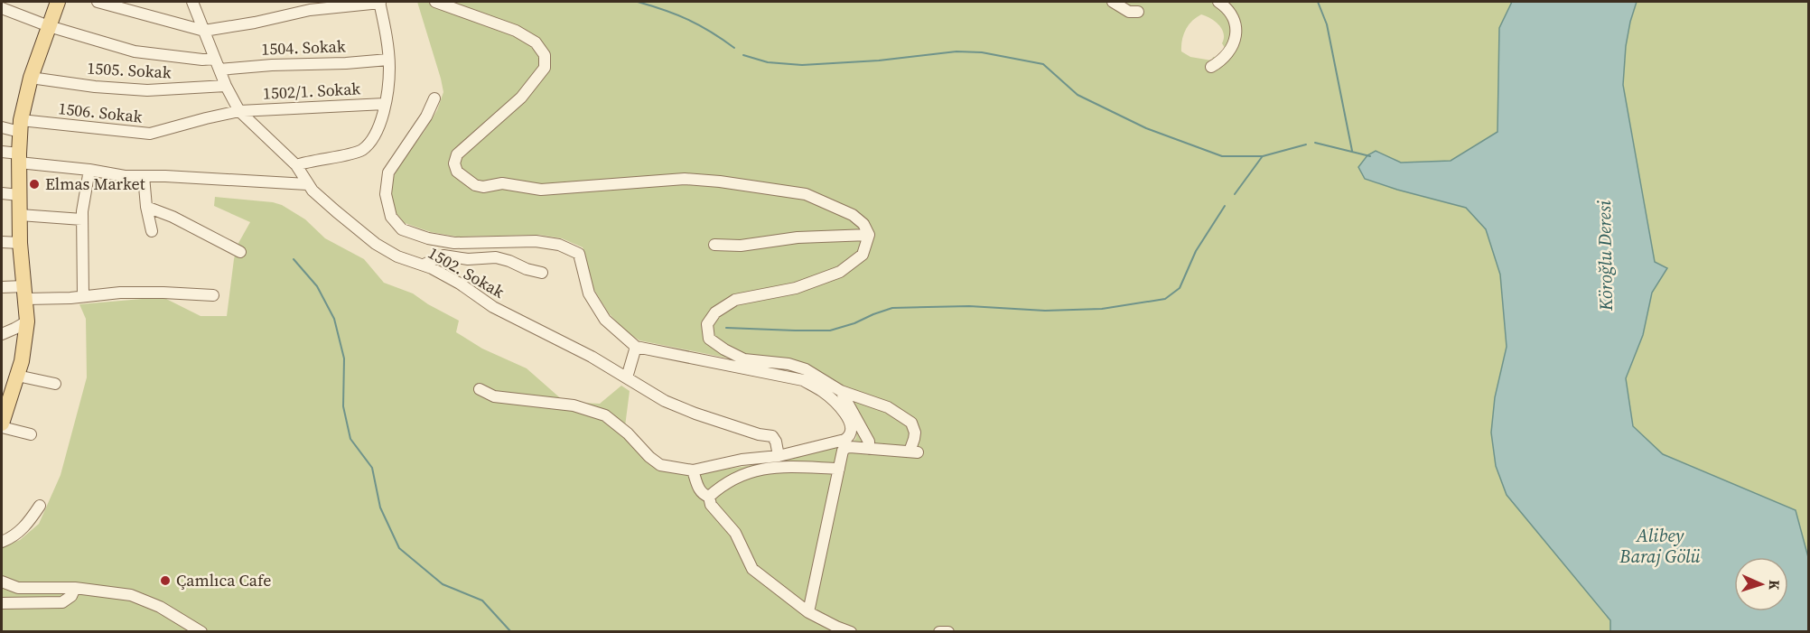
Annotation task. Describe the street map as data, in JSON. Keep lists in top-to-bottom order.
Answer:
{
  "streets": {
    "street": [
      "1504. Sokak",
      "1505. Sokak",
      "1502/1. Sokak",
      "1506. Sokak",
      "1502. Sokak"
    ]
  },
  "crossings": [
    ["1504. Sokak", "1502. Sokak"],
    ["1505. Sokak", "1502. Sokak"],
    ["1502/1. Sokak", "1506. Sokak"],
    ["1502/1. Sokak", "1502. Sokak"],
    ["1506. Sokak", "1502. Sokak"]
  ],
  "water": ["Köroğlu Deresi", "Alibey Baraj Gölü"],
  "places": ["Elmas Market", "Çamlıca Cafe"],
  "north": "right"
}
